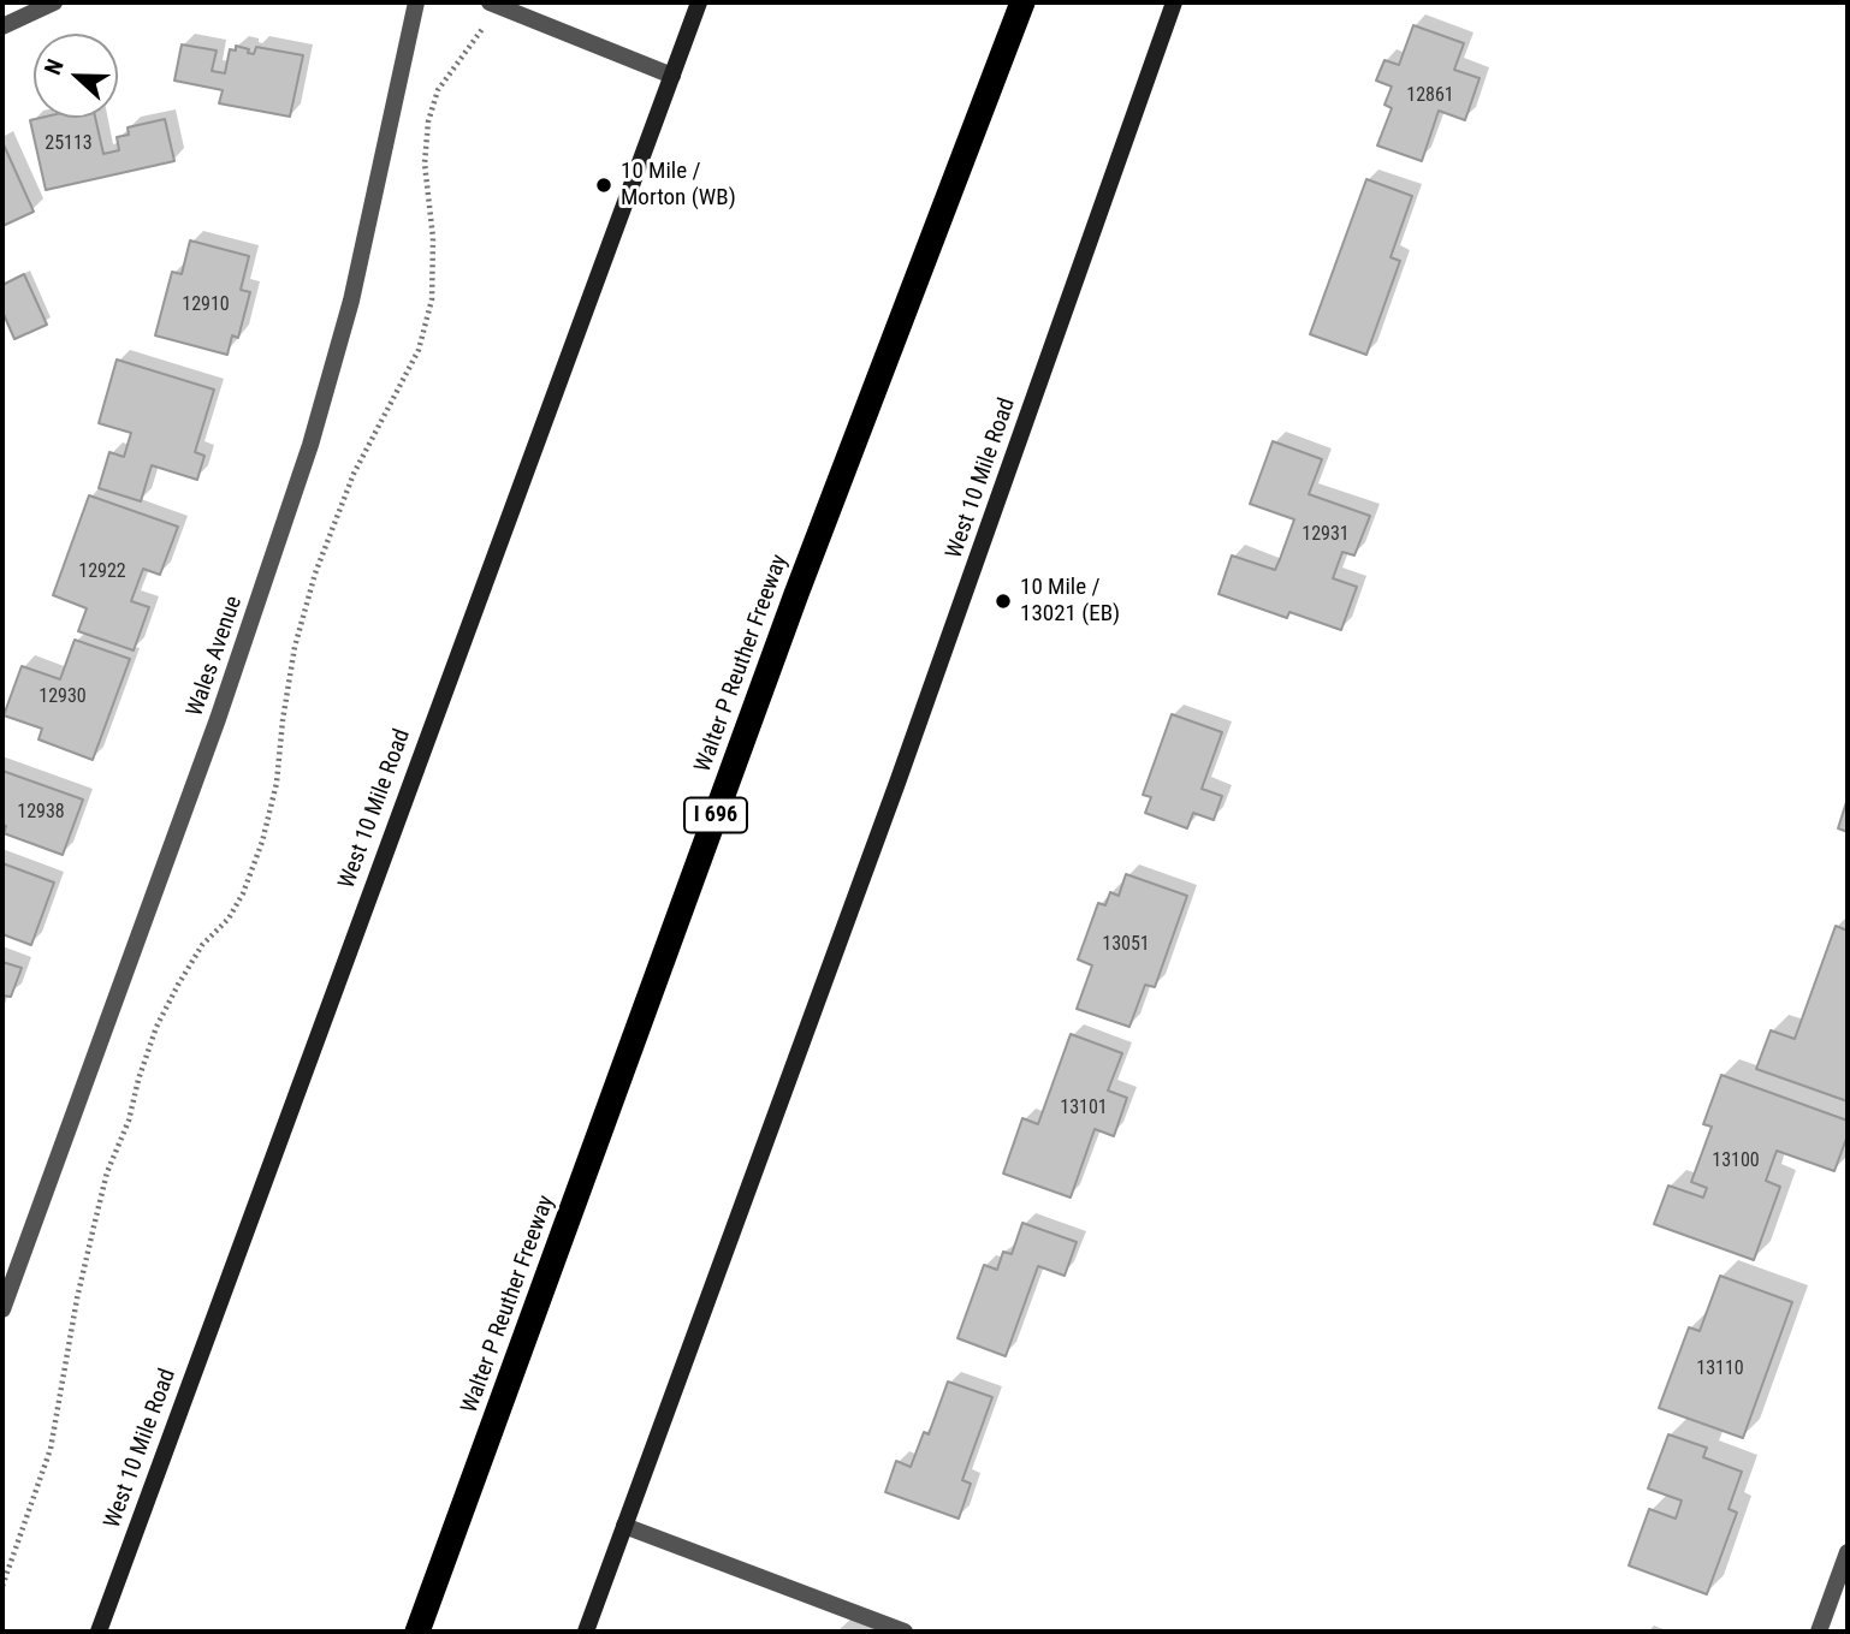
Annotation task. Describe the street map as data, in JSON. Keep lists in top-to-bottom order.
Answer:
{
  "streets": {
    "highway": ["Walter P Reuther Freeway", "I 696"],
    "main road": ["West 10 Mile Road"],
    "street": ["Wales Avenue"]
  },
  "places": ["10 Mile / Morton (WB)", "10 Mile / 13021 (EB)"],
  "house_numbers": [
    "12861",
    "25113",
    "12910",
    "12931",
    "12922",
    "12930",
    "12938",
    "13051",
    "13101",
    "13100",
    "13110"
  ],
  "north": "left"
}
